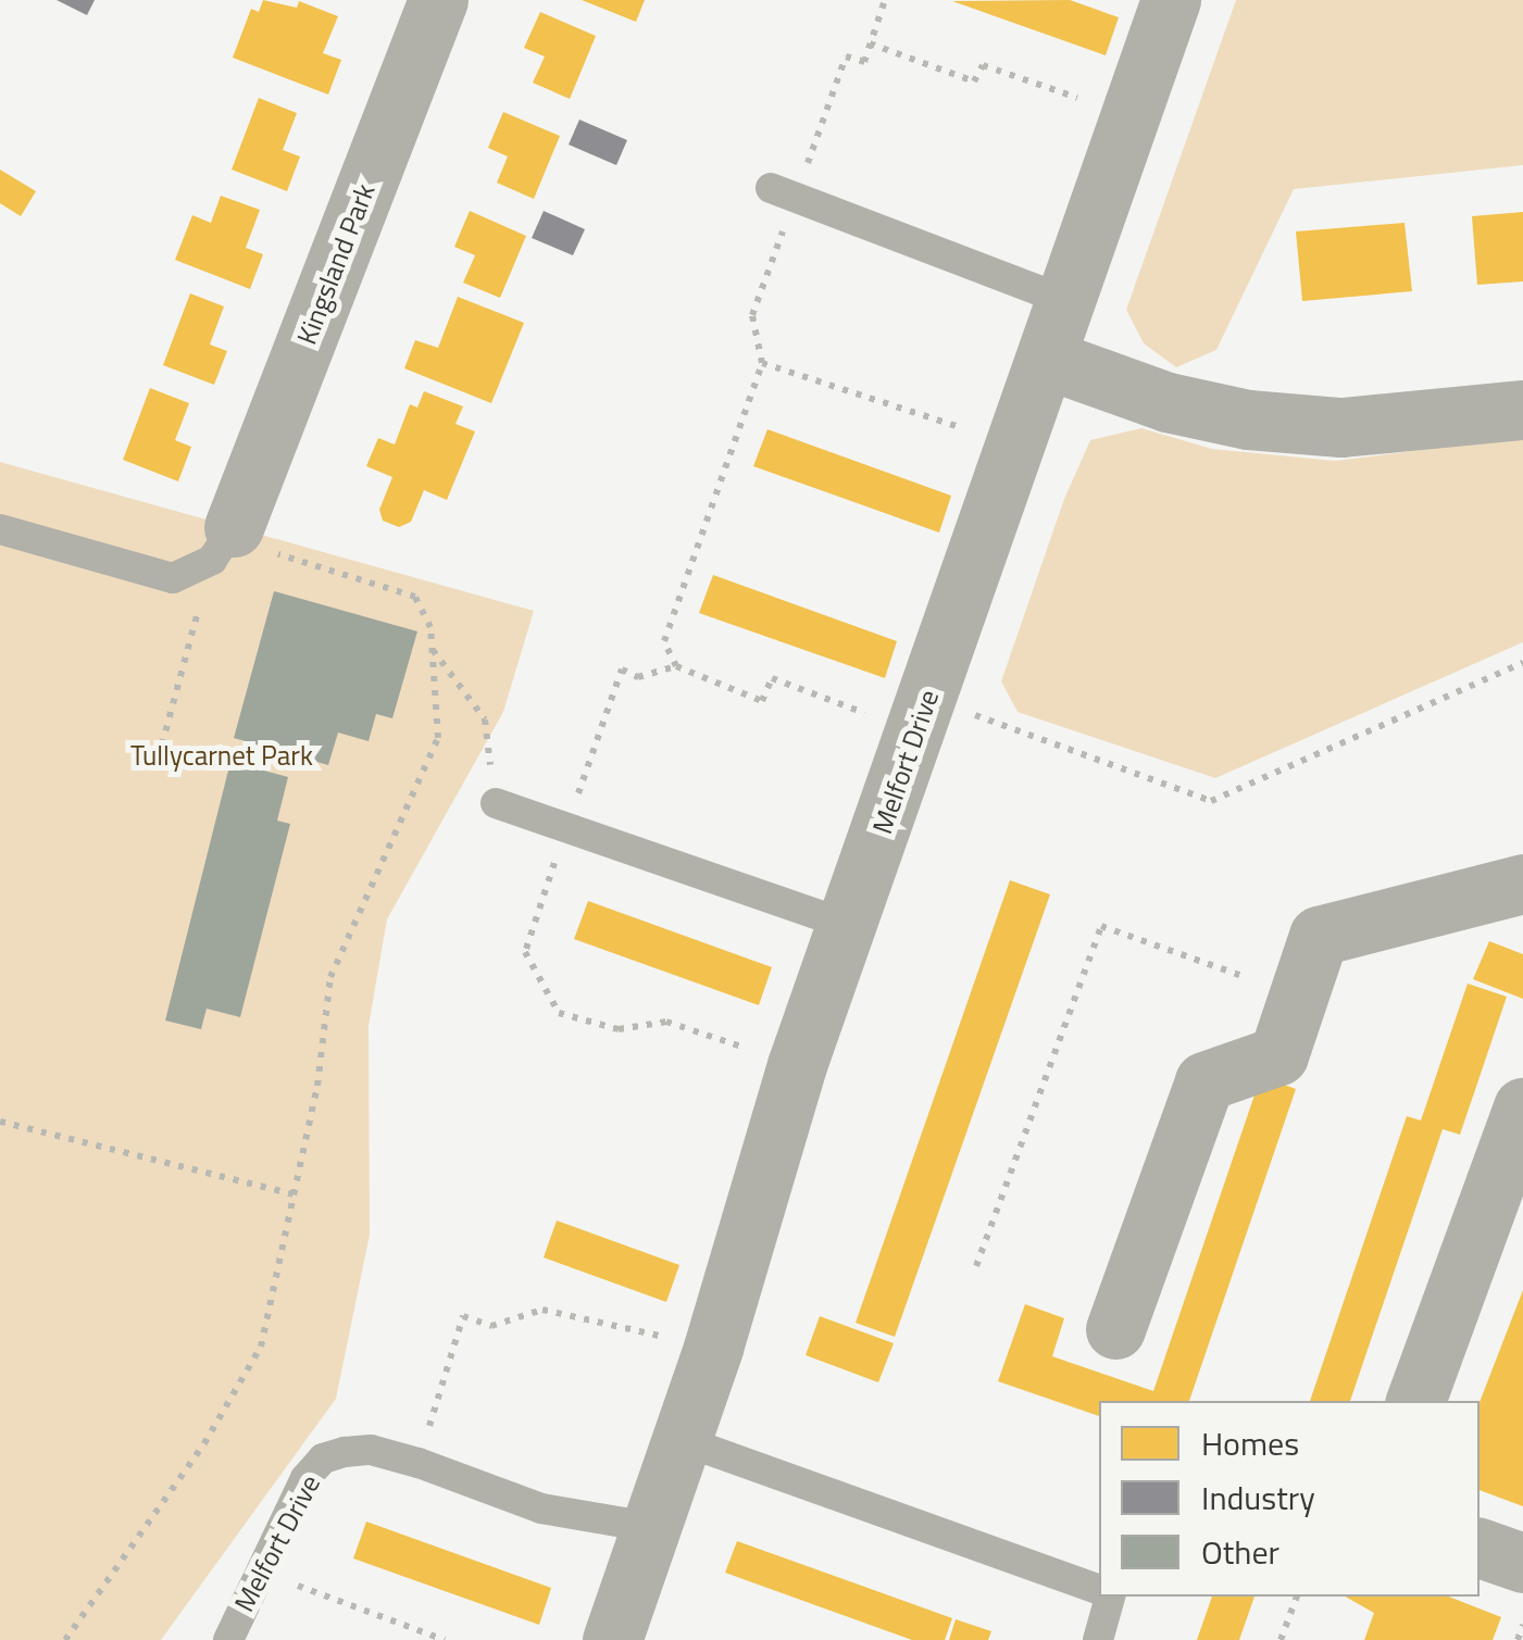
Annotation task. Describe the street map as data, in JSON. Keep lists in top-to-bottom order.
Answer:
{
  "streets": {
    "street": ["Kingsland Park", "Melfort Drive"]
  },
  "parks": ["Tullycarnet Park"],
  "legend": ["Homes", "Industry", "Other"]
}
